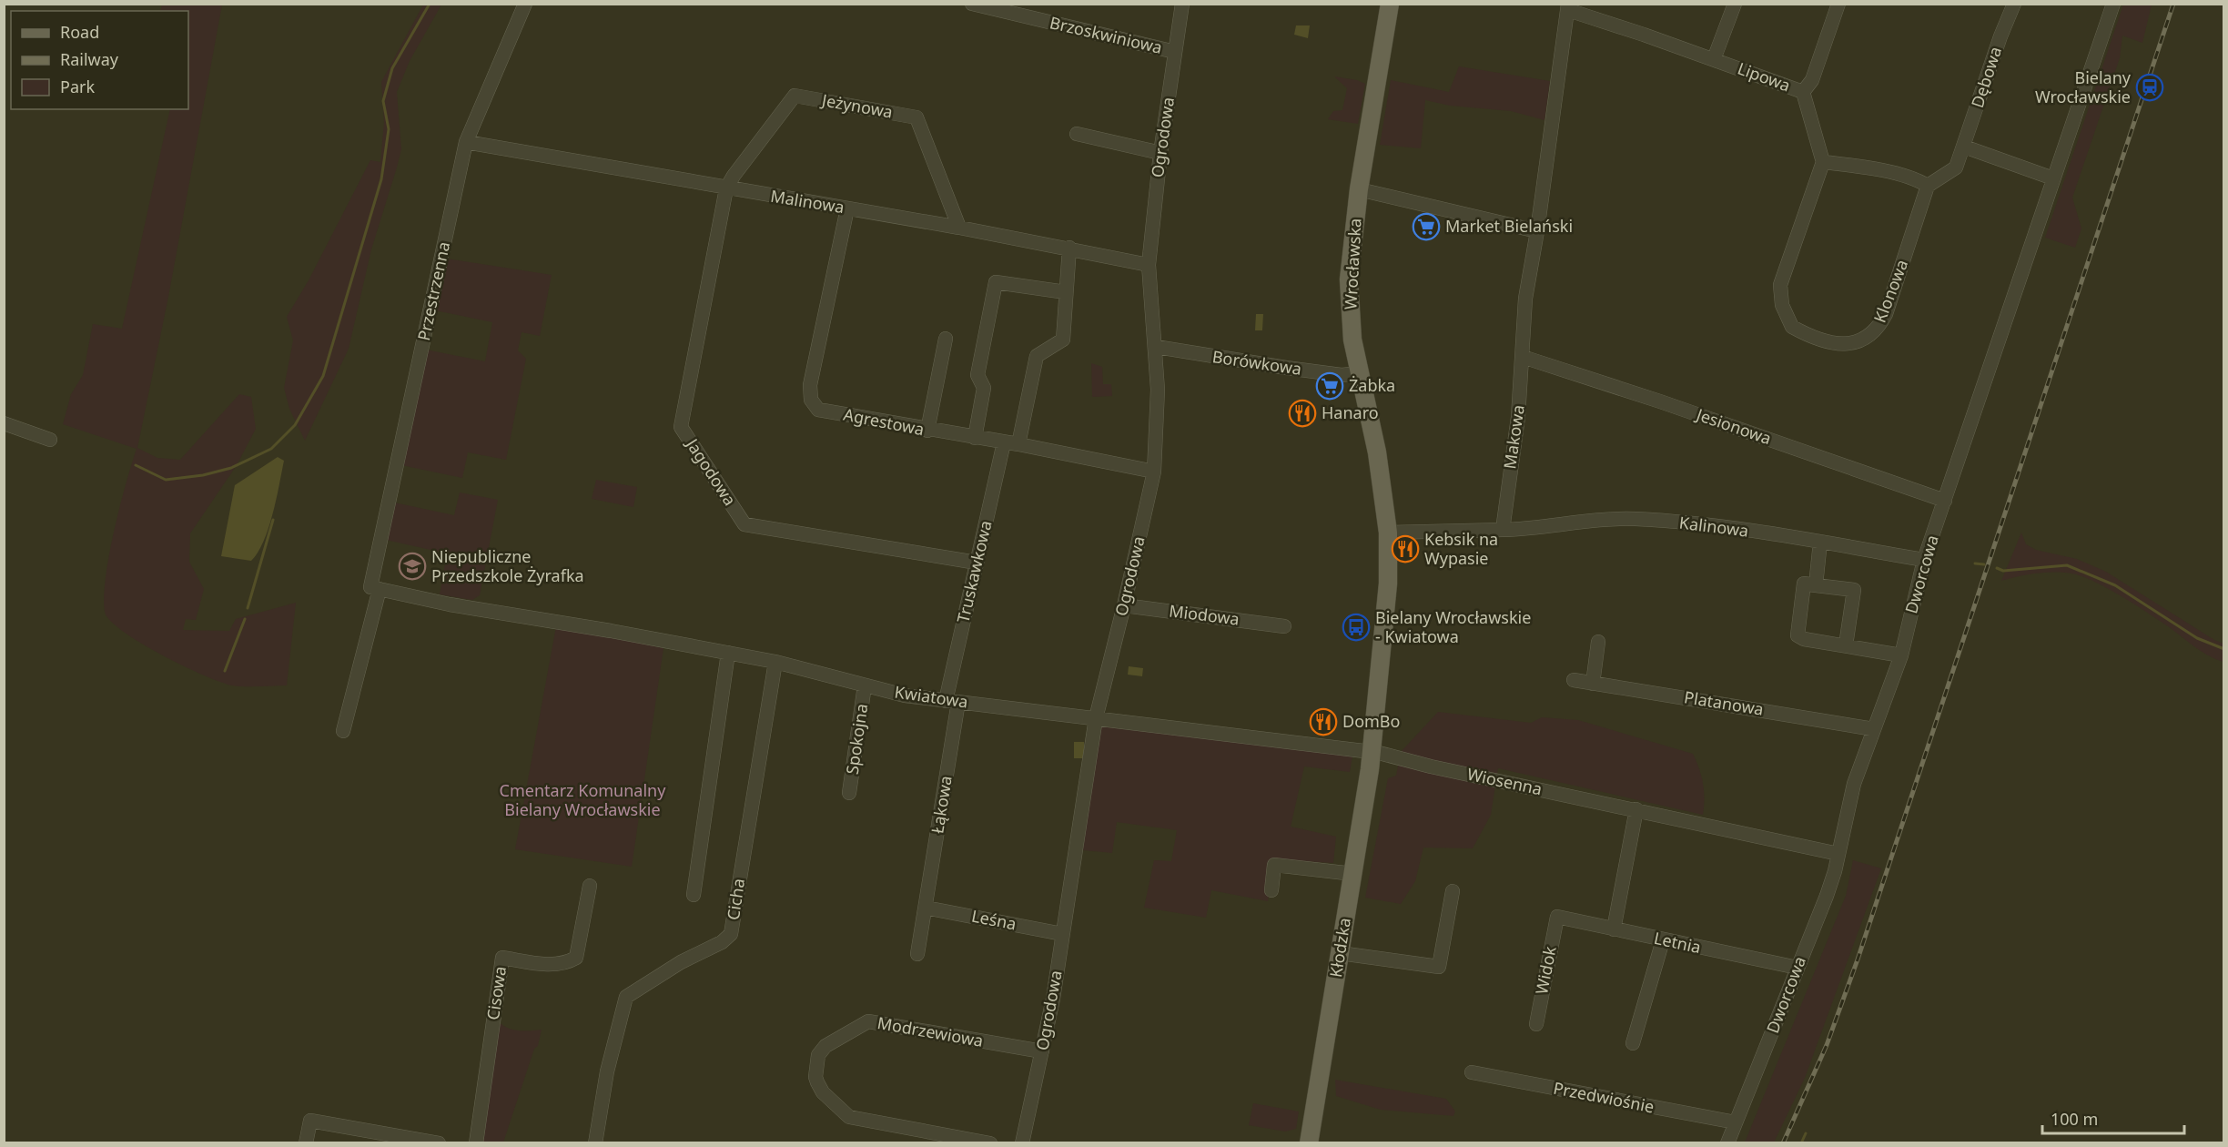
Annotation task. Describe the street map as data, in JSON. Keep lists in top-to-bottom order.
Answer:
{
  "streets": {
    "main road": ["Wrocławska", "Kłodzka"],
    "street": [
      "Brzoskwiniowa",
      "Lipowa",
      "Dębowa",
      "Jeżynowa",
      "Ogrodowa",
      "Malinowa",
      "Przestrzenna",
      "Klonowa",
      "Borówkowa",
      "Agrestowa",
      "Jesionowa",
      "Makowa",
      "Jagodowa",
      "Kalinowa",
      "Truskawkowa",
      "Dworcowa",
      "Miodowa",
      "Kwiatowa",
      "Platanowa",
      "Spokojna",
      "Wiosenna",
      "Łąkowa",
      "Cicha",
      "Leśna",
      "Letnia",
      "Widok",
      "Cisowa",
      "Modrzewiowa",
      "Przedwiośnie"
    ]
  },
  "crossings": [
    ["Brzoskwiniowa", "Ogrodowa"],
    ["Lipowa", "Klonowa"],
    ["Lipowa", "Makowa"],
    ["Jeżynowa", "Malinowa"],
    ["Jeżynowa", "Jagodowa"],
    ["Ogrodowa", "Malinowa"],
    ["Ogrodowa", "Borówkowa"],
    ["Ogrodowa", "Agrestowa"],
    ["Ogrodowa", "Miodowa"],
    ["Ogrodowa", "Kwiatowa"],
    ["Ogrodowa", "Leśna"],
    ["Ogrodowa", "Modrzewiowa"],
    ["Malinowa", "Przestrzenna"],
    ["Malinowa", "Agrestowa"],
    ["Malinowa", "Jagodowa"],
    ["Wrocławska", "Borówkowa"],
    ["Wrocławska", "Kwiatowa"],
    ["Wrocławska", "Wiosenna"],
    ["Wrocławska", "Kłodzka"],
    ["Przestrzenna", "Kwiatowa"],
    ["Agrestowa", "Truskawkowa"],
    ["Jesionowa", "Makowa"],
    ["Jesionowa", "Dworcowa"],
    ["Makowa", "Kalinowa"],
    ["Jagodowa", "Truskawkowa"],
    ["Kalinowa", "Dworcowa"],
    ["Truskawkowa", "Kwiatowa"],
    ["Truskawkowa", "Łąkowa"],
    ["Dworcowa", "Platanowa"],
    ["Dworcowa", "Wiosenna"],
    ["Dworcowa", "Letnia"],
    ["Dworcowa", "Przedwiośnie"],
    ["Kwiatowa", "Spokojna"],
    ["Kwiatowa", "Wiosenna"],
    ["Kwiatowa", "Łąkowa"],
    ["Kwiatowa", "Cicha"],
    ["Kwiatowa", "Kłodzka"],
    ["Wiosenna", "Kłodzka"],
    ["Łąkowa", "Leśna"],
    ["Letnia", "Widok"]
  ],
  "parks": ["Cmentarz Komunalny Bielany Wrocławskie"],
  "places": {
    "station": ["Bielany Wrocławskie"],
    "supermarket": ["Market Bielański", "Żabka"],
    "restaurant": ["Hanaro", "Kebsik na Wypasie", "DomBo"],
    "school or university": ["Niepubliczne Przedszkole Żyrafka"],
    "bus stop": ["Bielany Wrocławskie - Kwiatowa"]
  },
  "legend": ["Road", "Railway", "Park"],
  "scale_bar": "100 m"
}
